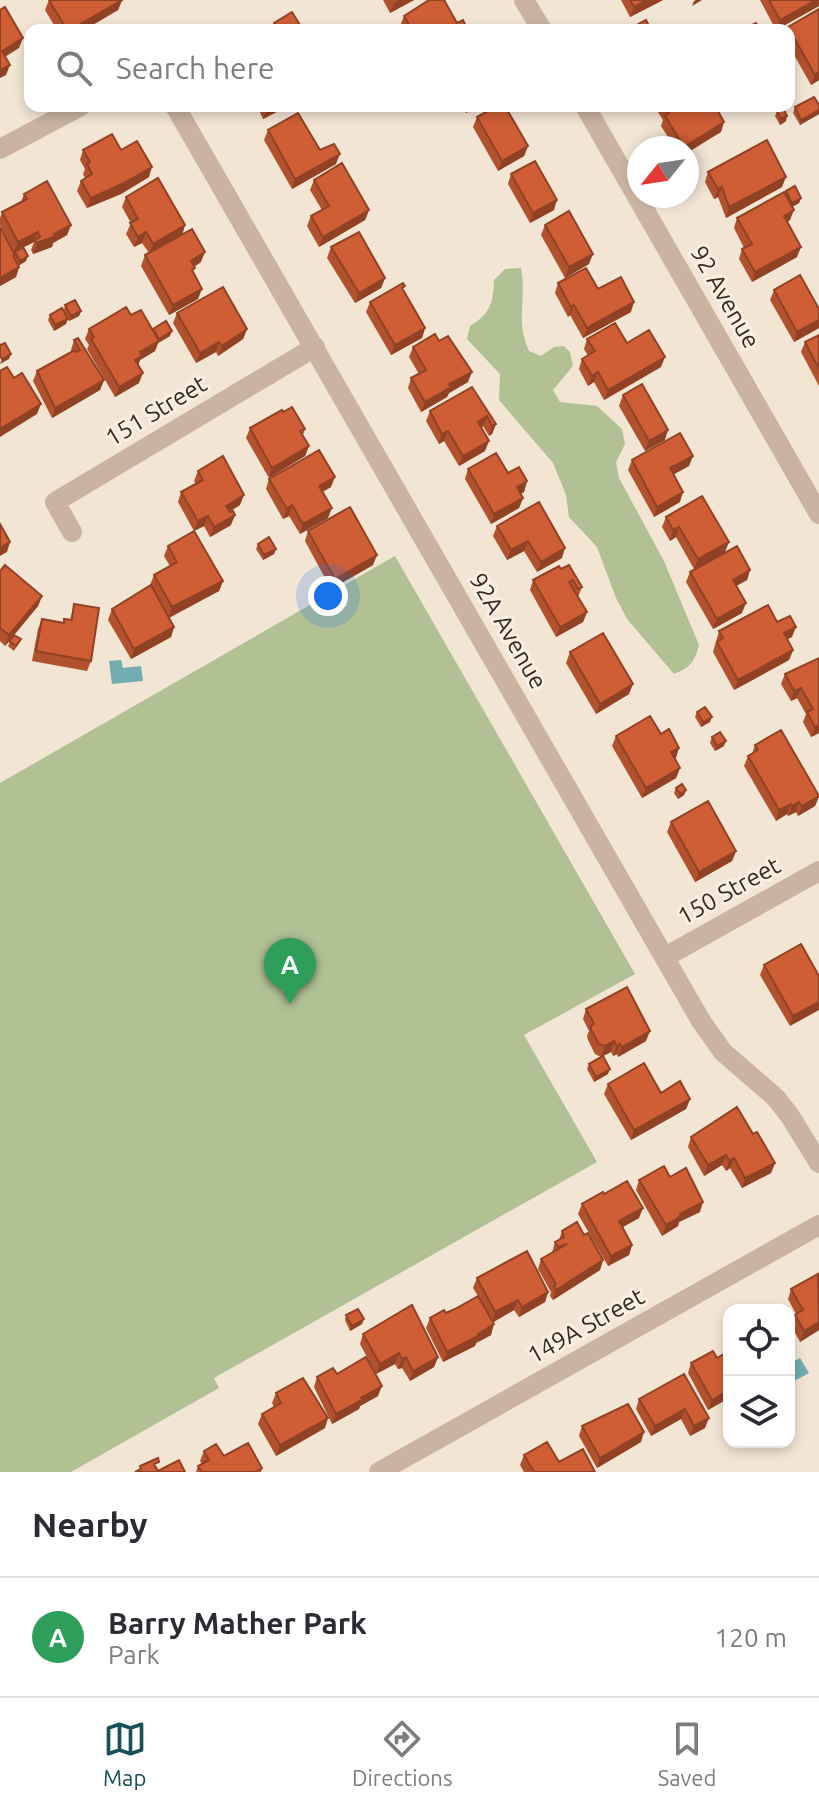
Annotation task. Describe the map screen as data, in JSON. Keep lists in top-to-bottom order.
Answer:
{
  "streets": {
    "street": [
      "92 Avenue",
      "151 Street",
      "92A Avenue",
      "150 Street",
      "149A Street"
    ]
  },
  "crossings": [
    ["151 Street", "92A Avenue"],
    ["92A Avenue", "150 Street"]
  ],
  "north": "bottom left",
  "page": {
    "search": "Search here",
    "pins": "A",
    "heading": "Nearby",
    "list": [
      {
        "mark": "A",
        "name": "Barry Mather Park",
        "note": "Park",
        "value": "120 m"
      }
    ],
    "nav": ["Map", "Directions", "Saved"]
  }
}
